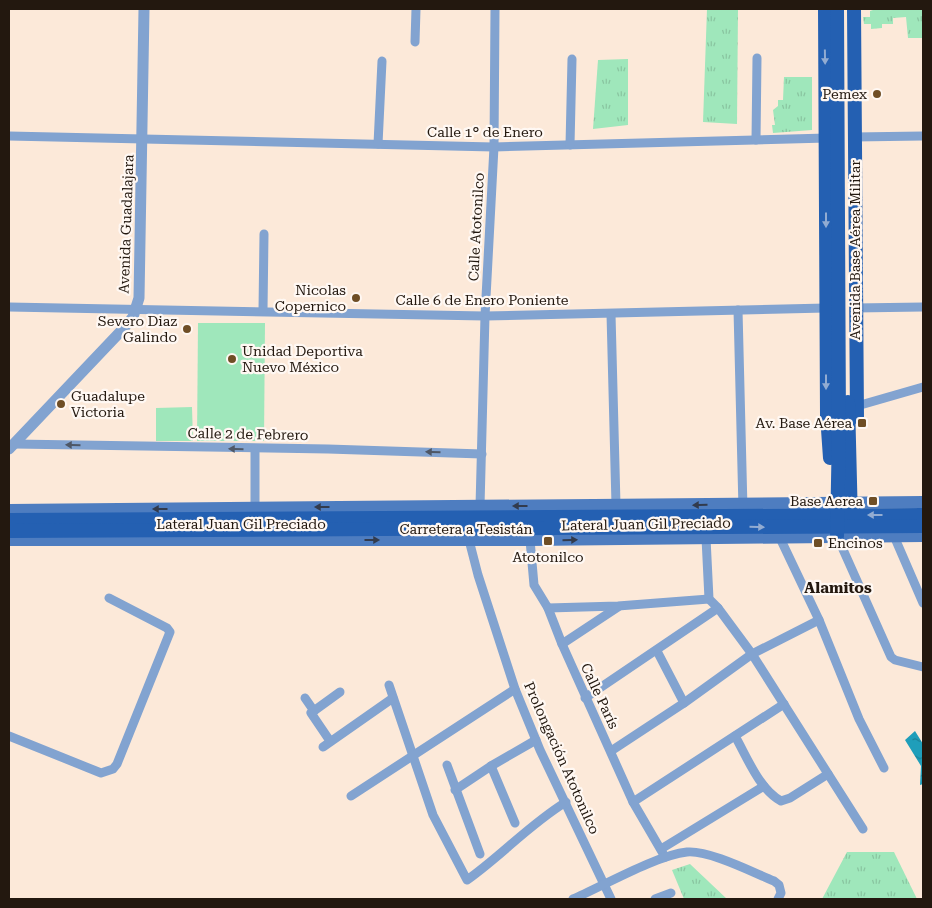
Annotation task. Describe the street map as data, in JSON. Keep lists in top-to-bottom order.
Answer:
{
  "streets": {
    "main road": ["Avenida Base Aérea Militar", "Lateral Juan Gil Preciado", "Carretera a Tesistán"],
    "street": [
      "Calle 1° de Enero",
      "Avenida Guadalajara",
      "Calle Atotonilco",
      "Calle 6 de Enero Poniente",
      "Calle 2 de Febrero",
      "Calle París",
      "Prolongación Atotonilco"
    ]
  },
  "crossings": [
    ["Calle 1° de Enero", "Avenida Guadalajara"],
    ["Calle 1° de Enero", "Calle Atotonilco"],
    ["Calle 1° de Enero", "Avenida Base Aérea Militar"],
    ["Avenida Guadalajara", "Calle 6 de Enero Poniente"],
    ["Avenida Guadalajara", "Calle 2 de Febrero"],
    ["Calle Atotonilco", "Calle 6 de Enero Poniente"],
    ["Calle Atotonilco", "Calle 2 de Febrero"],
    ["Calle Atotonilco", "Lateral Juan Gil Preciado"],
    ["Avenida Base Aérea Militar", "Calle 6 de Enero Poniente"],
    ["Avenida Base Aérea Militar", "Lateral Juan Gil Preciado"],
    ["Avenida Base Aérea Militar", "Carretera a Tesistán"],
    ["Lateral Juan Gil Preciado", "Carretera a Tesistán"],
    ["Lateral Juan Gil Preciado", "Calle París"],
    ["Lateral Juan Gil Preciado", "Prolongación Atotonilco"]
  ],
  "one_way": ["Calle 2 de Febrero"],
  "districts": ["Alamitos"],
  "places": {
    "other": [
      "Pemex",
      "Nicolas Copernico",
      "Severo Diaz Galindo",
      "Unidad Deportiva Nuevo México",
      "Guadalupe Victoria"
    ],
    "transit": [
      "Av. Base Aérea",
      "Base Aerea",
      "Atotonilco",
      "Encinos"
    ]
  }
}
